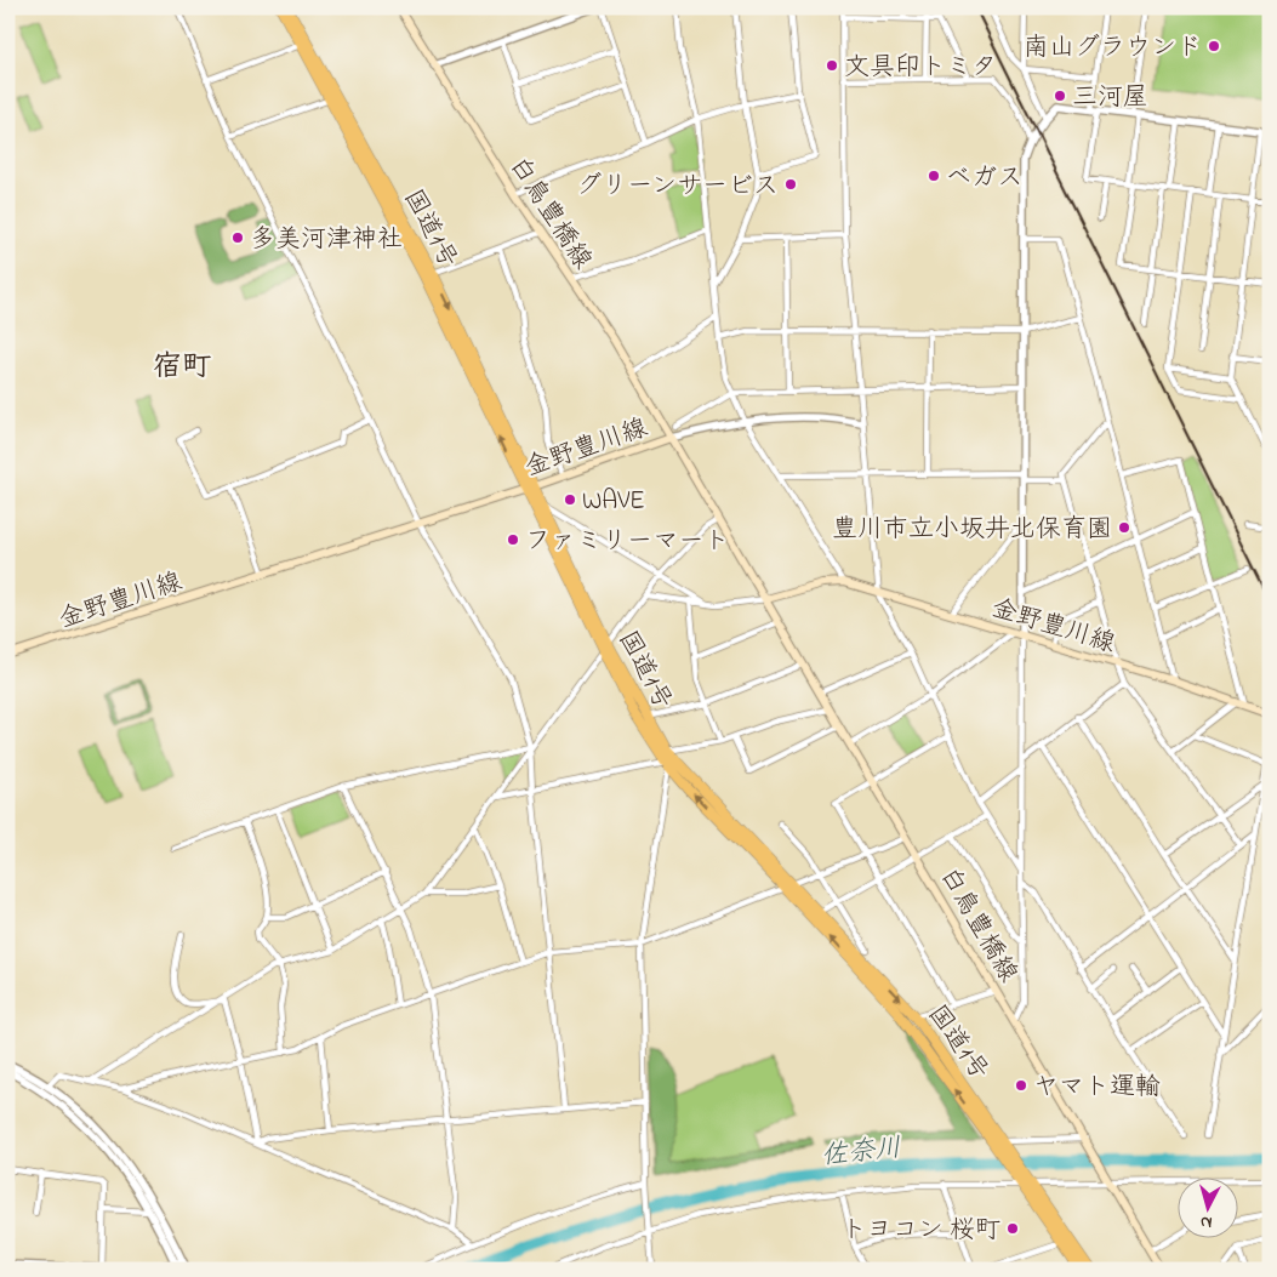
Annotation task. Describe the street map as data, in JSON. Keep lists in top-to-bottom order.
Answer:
{
  "streets": {
    "highway": ["国道1号"],
    "main road": ["白鳥豊橋線", "金野豊川線"]
  },
  "crossings": [
    ["白鳥豊橋線", "金野豊川線"],
    ["国道1号", "金野豊川線"]
  ],
  "districts": ["宿町"],
  "water": ["佐奈川"],
  "places": [
    "南山グラウンド",
    "文具印トミタ",
    "三河屋",
    "ベガス",
    "グリーンサービス",
    "多美河津神社",
    "WAVE",
    "豊川市立小坂井北保育園",
    "ファミリーマート",
    "ヤマト運輸",
    "トヨコン 桜町"
  ],
  "north": "bottom"
}
